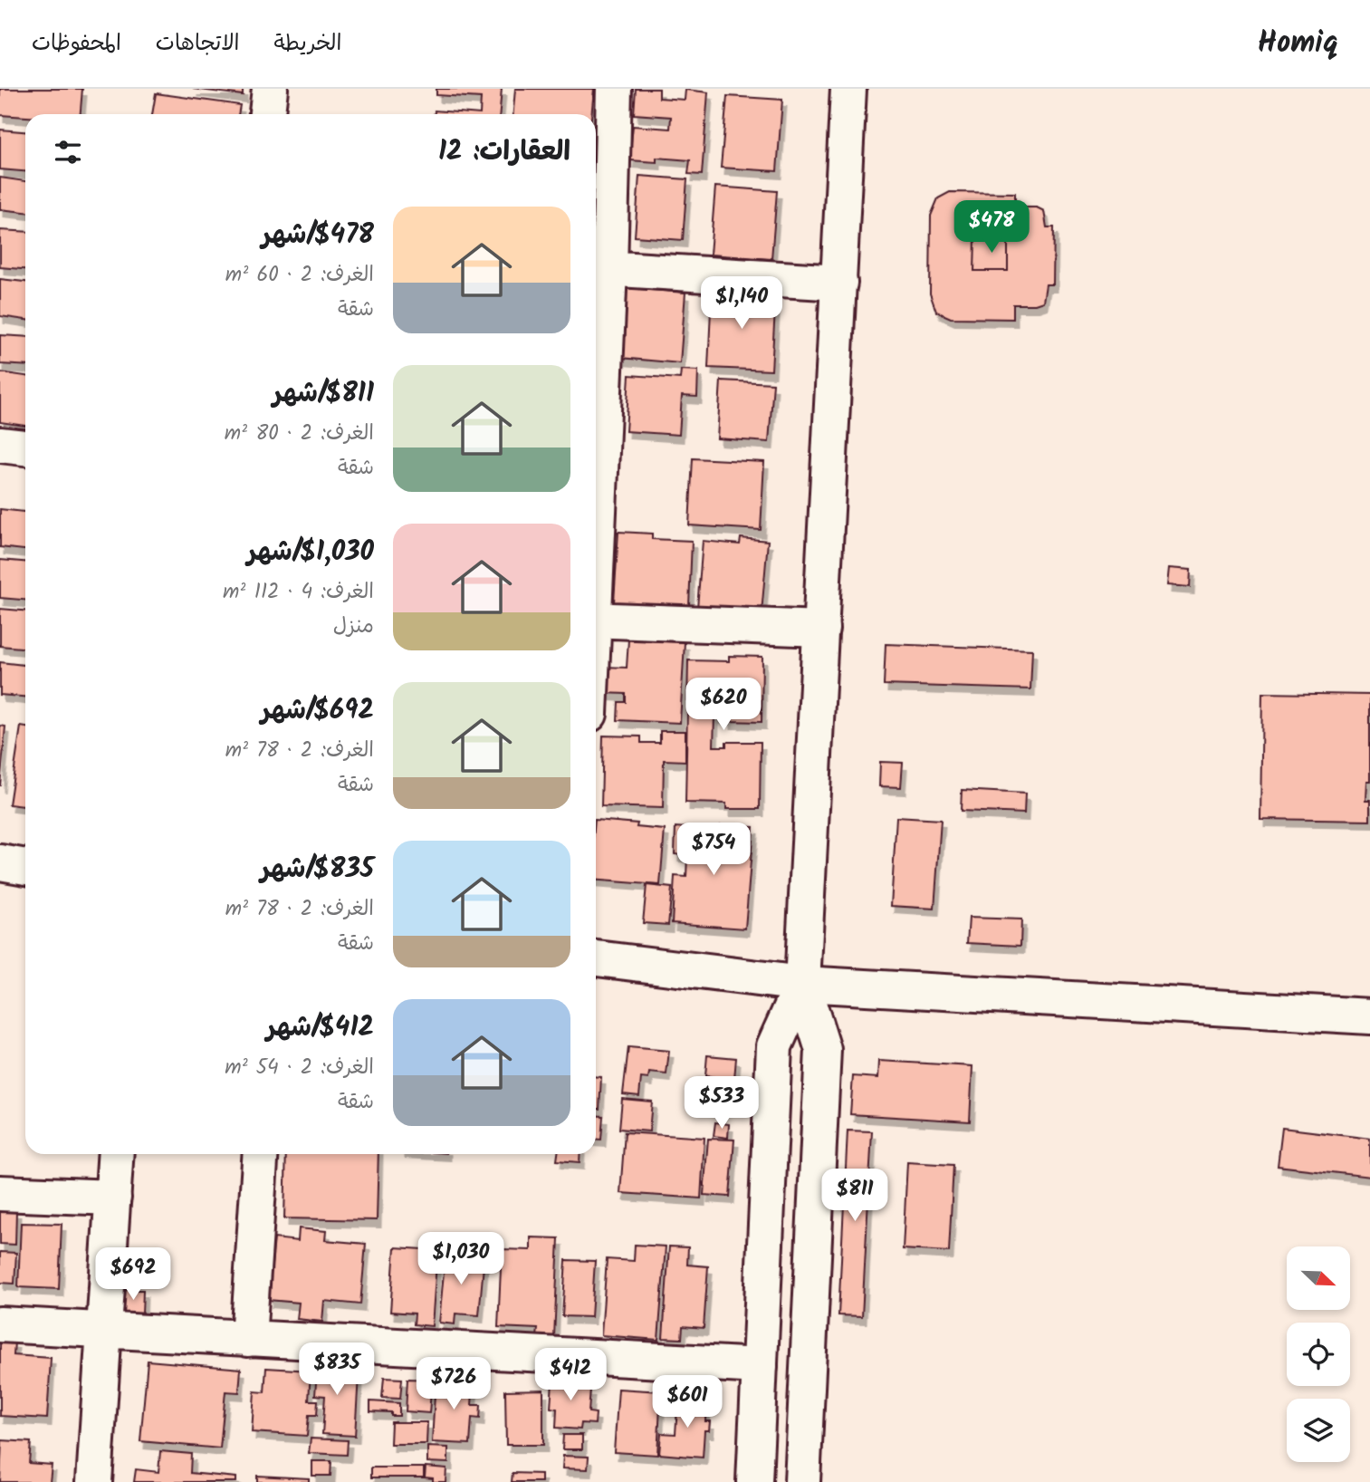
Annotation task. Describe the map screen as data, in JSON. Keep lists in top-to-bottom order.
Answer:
{
  "north": "bottom right",
  "page": {
    "header": "Homiq",
    "nav": ["الخريطة", "الاتجاهات", "المحفوظات"],
    "heading": "العقارات: 12",
    "list": [
      {
        "name": "$478/شهر",
        "note": "الغرف: 2 · 60 m² · شقة"
      },
      {
        "name": "$811/شهر",
        "note": "الغرف: 2 · 80 m² · شقة"
      },
      {
        "name": "$1,030/شهر",
        "note": "الغرف: 4 · 112 m² · منزل"
      },
      {
        "name": "$692/شهر",
        "note": "الغرف: 2 · 78 m² · شقة"
      },
      {
        "name": "$835/شهر",
        "note": "الغرف: 2 · 78 m² · شقة"
      },
      {
        "name": "$412/شهر",
        "note": "الغرف: 2 · 54 m² · شقة"
      }
    ],
    "price": [
      "$478",
      "$1,140",
      "$620",
      "$754",
      "$533",
      "$811",
      "$1,030",
      "$692",
      "$835",
      "$412",
      "$726",
      "$601"
    ]
  }
}
